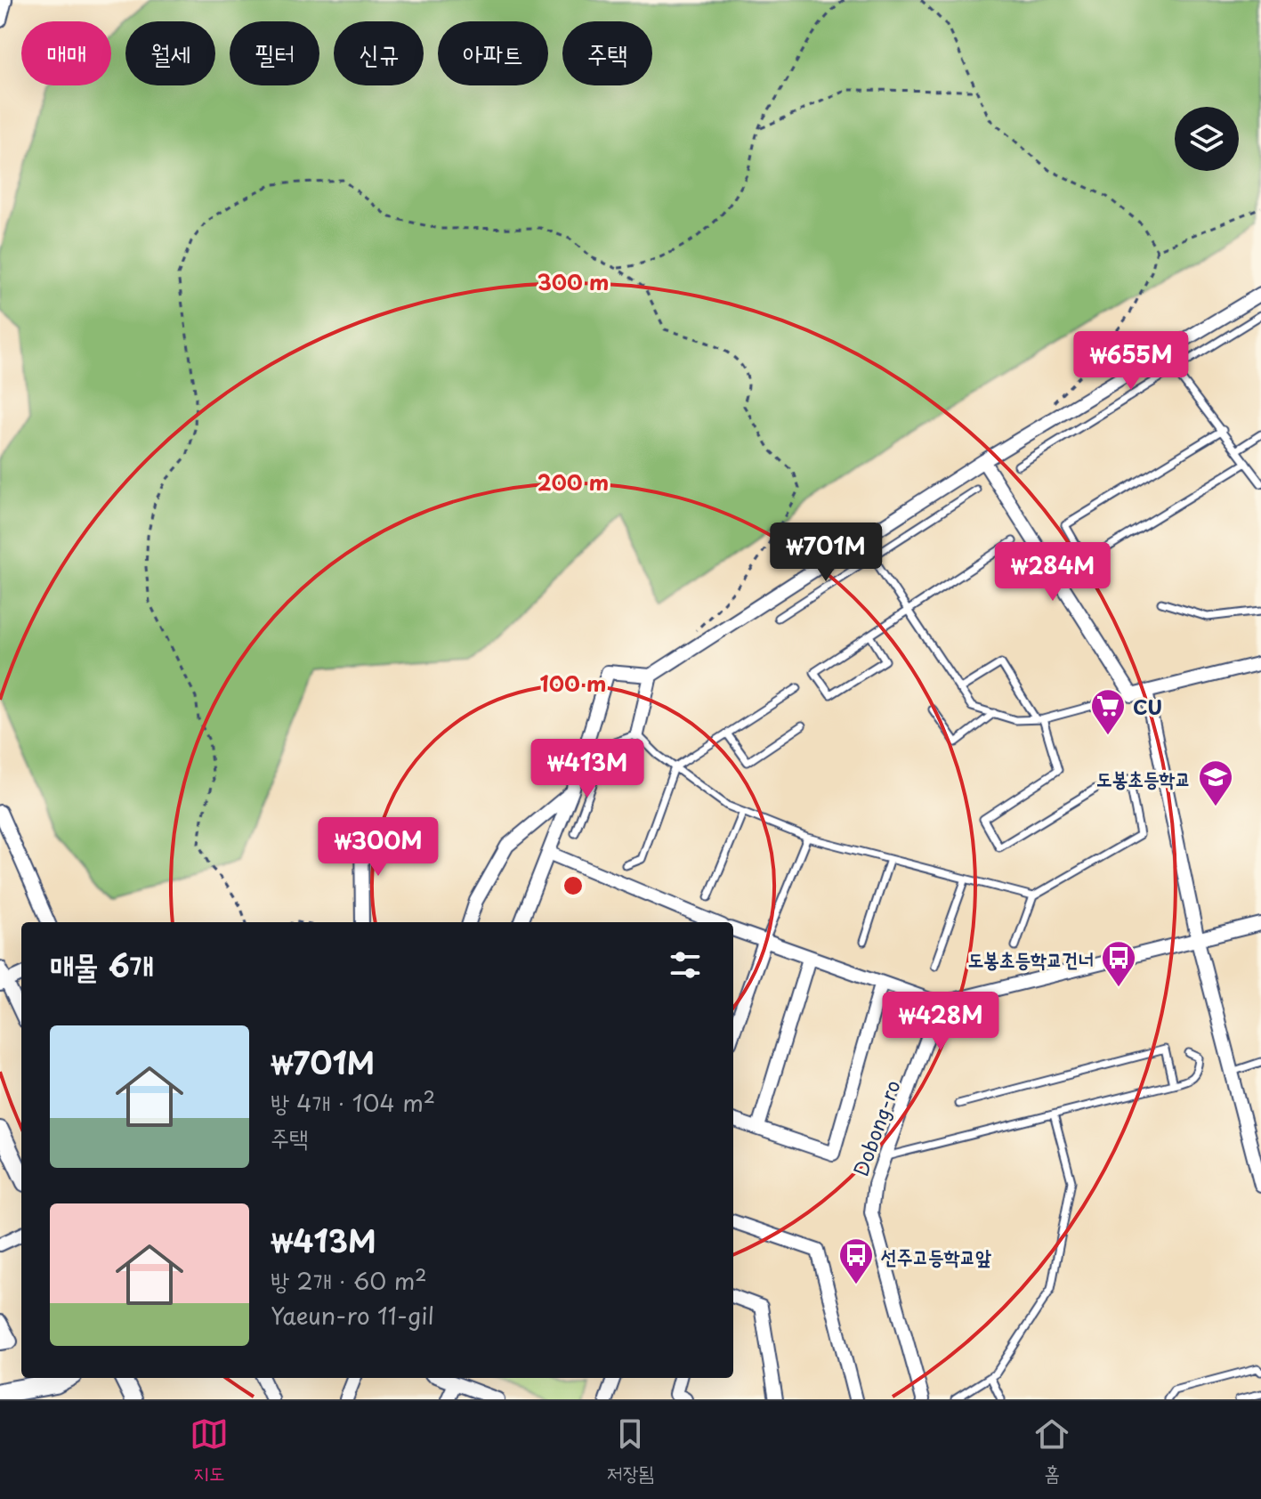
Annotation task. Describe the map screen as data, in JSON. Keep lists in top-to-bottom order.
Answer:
{
  "streets": {
    "street": ["Dobong-ro"]
  },
  "places": {
    "supermarket": ["CU"],
    "school or university": ["도봉초등학교"],
    "bus stop": ["도봉초등학교건너", "선주고등학교앞"]
  },
  "page": {
    "chip": [
      "매매",
      "월세",
      "필터",
      "신규",
      "아파트",
      "주택"
    ],
    "price": [
      "₩655M",
      "₩701M",
      "₩284M",
      "₩413M",
      "₩300M",
      "₩428M"
    ],
    "heading": "매물 6개",
    "list": [
      {
        "name": "₩701M",
        "note": "방 4개 · 104 m² · 주택"
      },
      {
        "name": "₩413M",
        "note": "방 2개 · 60 m² · Yaeun-ro 11-gil"
      }
    ],
    "tabs": ["지도", "저장됨", "홈"]
  },
  "rings": ["300 m", "200 m", "100 m"]
}
